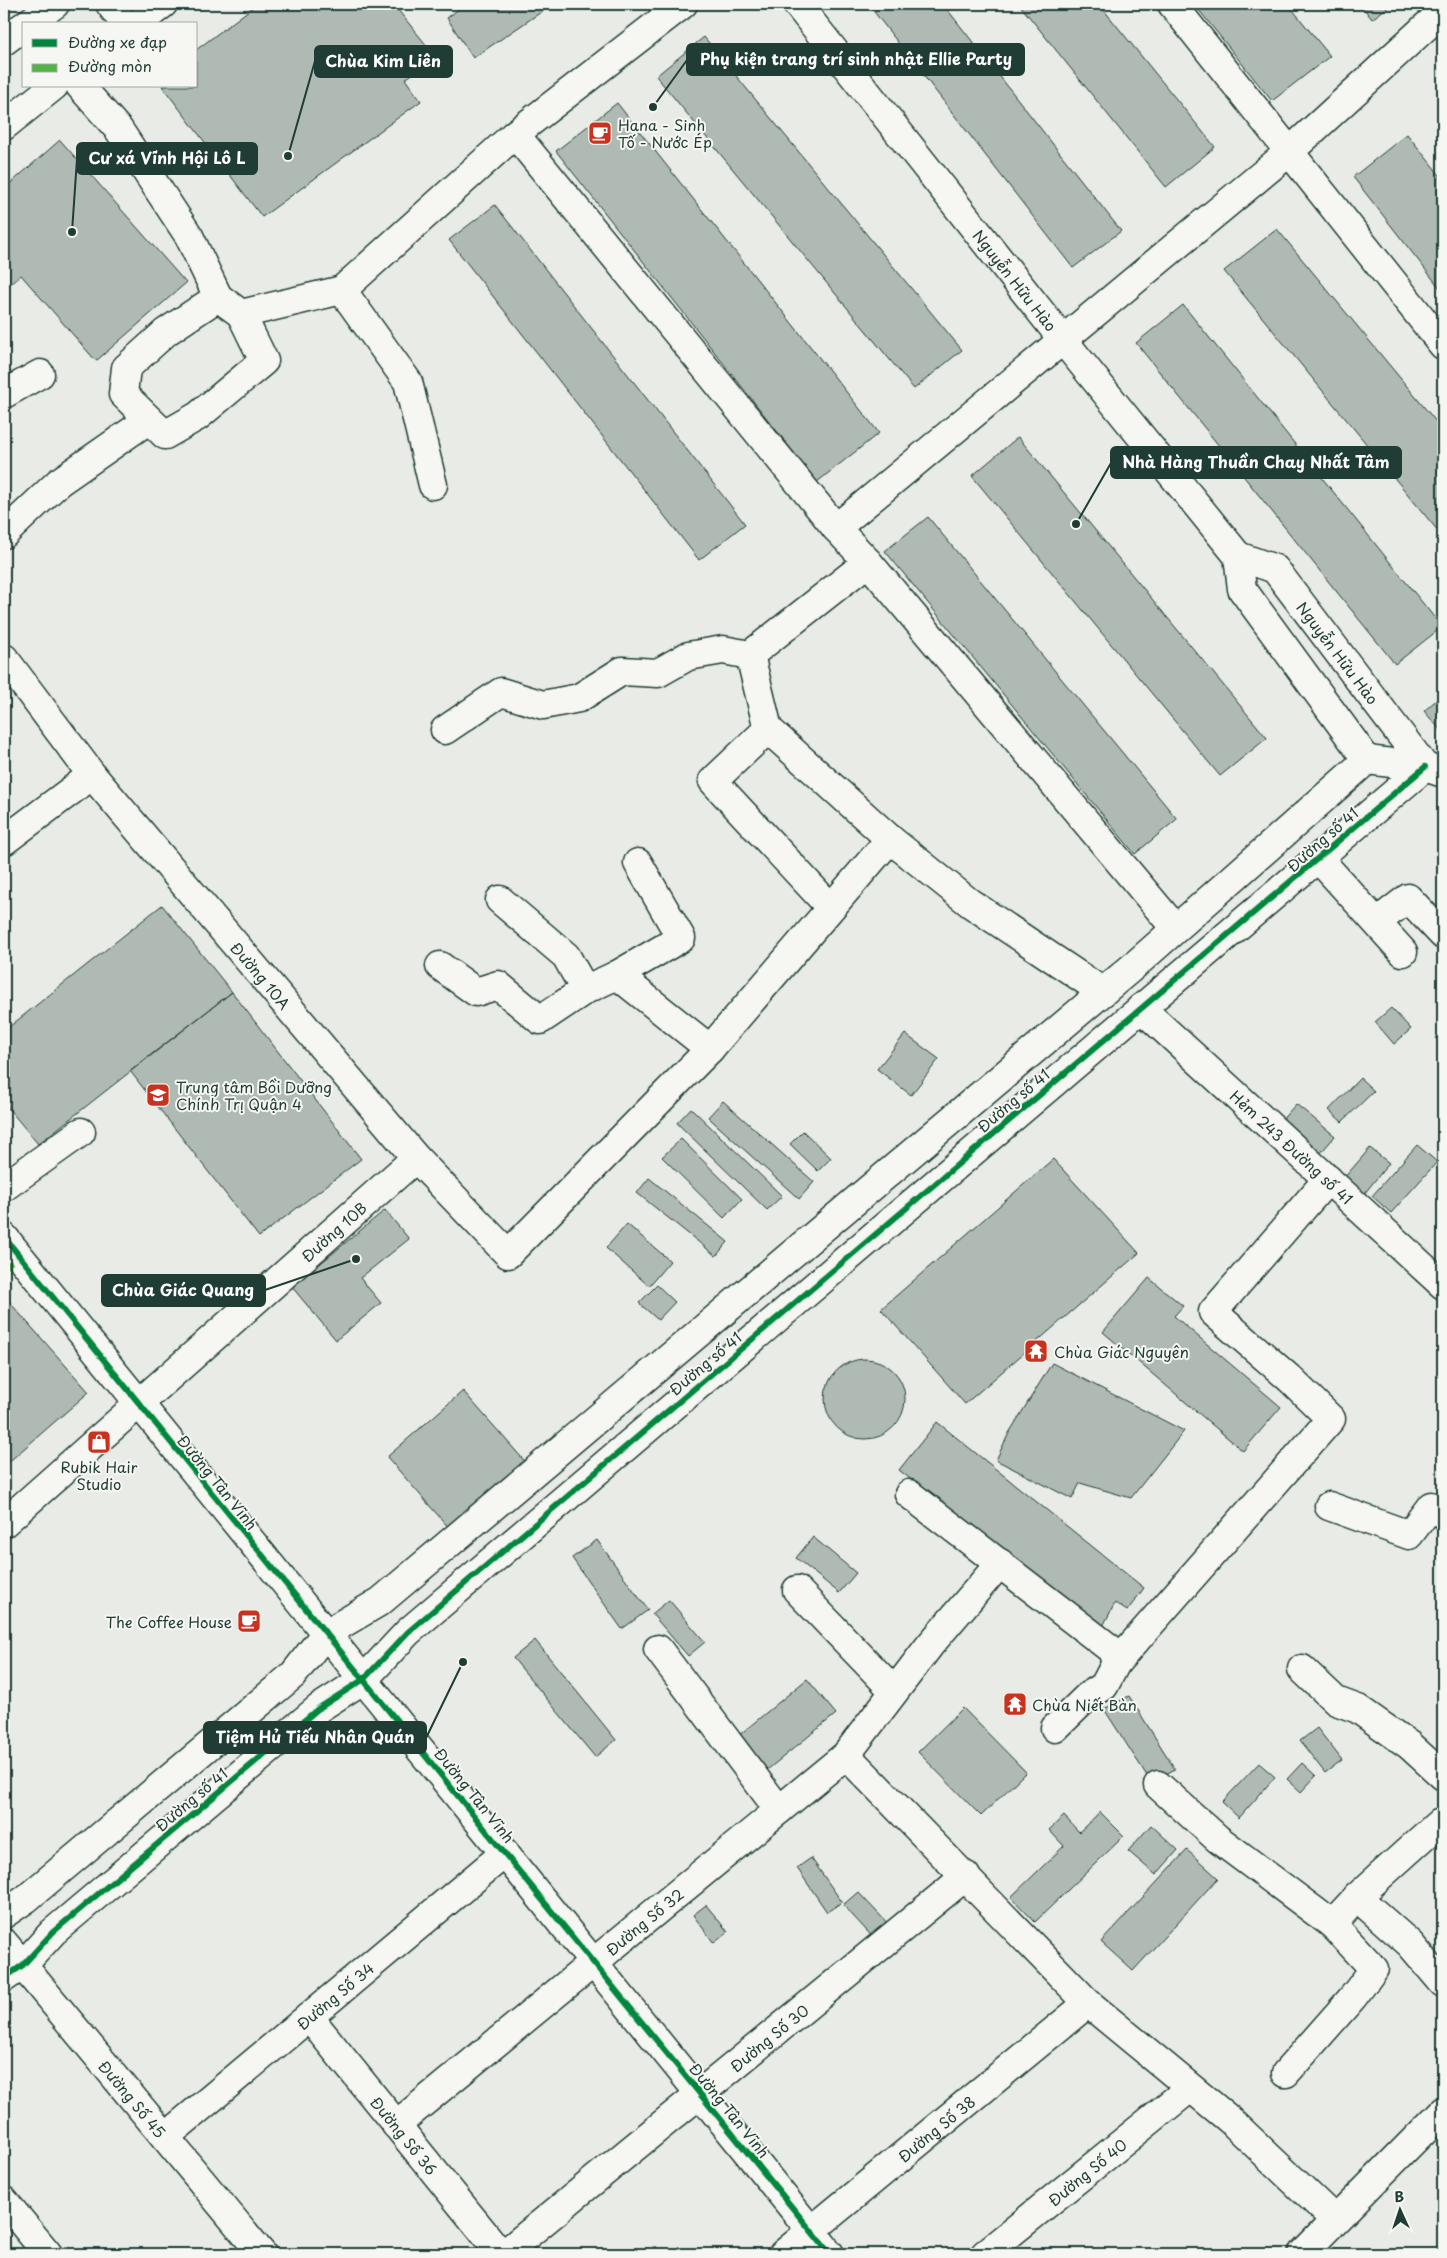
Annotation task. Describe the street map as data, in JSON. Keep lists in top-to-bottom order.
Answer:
{
  "streets": {
    "street": [
      "Nguyễn Hữu Hào",
      "Đường số 41",
      "Đường 10A",
      "Hẻm 243 Đường số 41",
      "Đường 10B",
      "Đường Tân Vĩnh",
      "Đường Số 32",
      "Đường Số 34",
      "Đường Số 30",
      "Đường Số 45",
      "Đường Số 38",
      "Đường Số 36",
      "Đường Số 40"
    ]
  },
  "crossings": [
    ["Nguyễn Hữu Hào", "Đường số 41"],
    ["Đường số 41", "Hẻm 243 Đường số 41"],
    ["Đường số 41", "Đường Tân Vĩnh"],
    ["Đường số 41", "Đường Số 45"],
    ["Đường 10A", "Đường 10B"],
    ["Đường 10B", "Đường Tân Vĩnh"],
    ["Đường Tân Vĩnh", "Đường Số 32"],
    ["Đường Tân Vĩnh", "Đường Số 34"],
    ["Đường Tân Vĩnh", "Đường Số 30"],
    ["Đường Tân Vĩnh", "Đường Số 38"],
    ["Đường Số 32", "Đường Số 36"],
    ["Đường Số 34", "Đường Số 45"],
    ["Đường Số 34", "Đường Số 36"],
    ["Đường Số 30", "Đường Số 36"]
  ],
  "places": {
    "other": [
      "Phụ kiện trang trí sinh nhật Ellie Party",
      "Chùa Kim Liên",
      "Cư xá Vĩnh Hội Lô L",
      "Nhà Hàng Thuần Chay Nhất Tâm",
      "Chùa Giác Quang",
      "Tiệm Hủ Tiếu Nhân Quán"
    ],
    "cafe": ["Hana - Sinh Tố - Nước Ép", "The Coffee House"],
    "school or university": ["Trung tâm Bồi Dưỡng Chính Trị Quận 4"],
    "temple": ["Chùa Giác Nguyên", "Chùa Niết Bàn"],
    "shop": ["Rubik Hair Studio"]
  },
  "legend": ["Đường xe đạp", "Đường mòn"],
  "north": "top"
}
